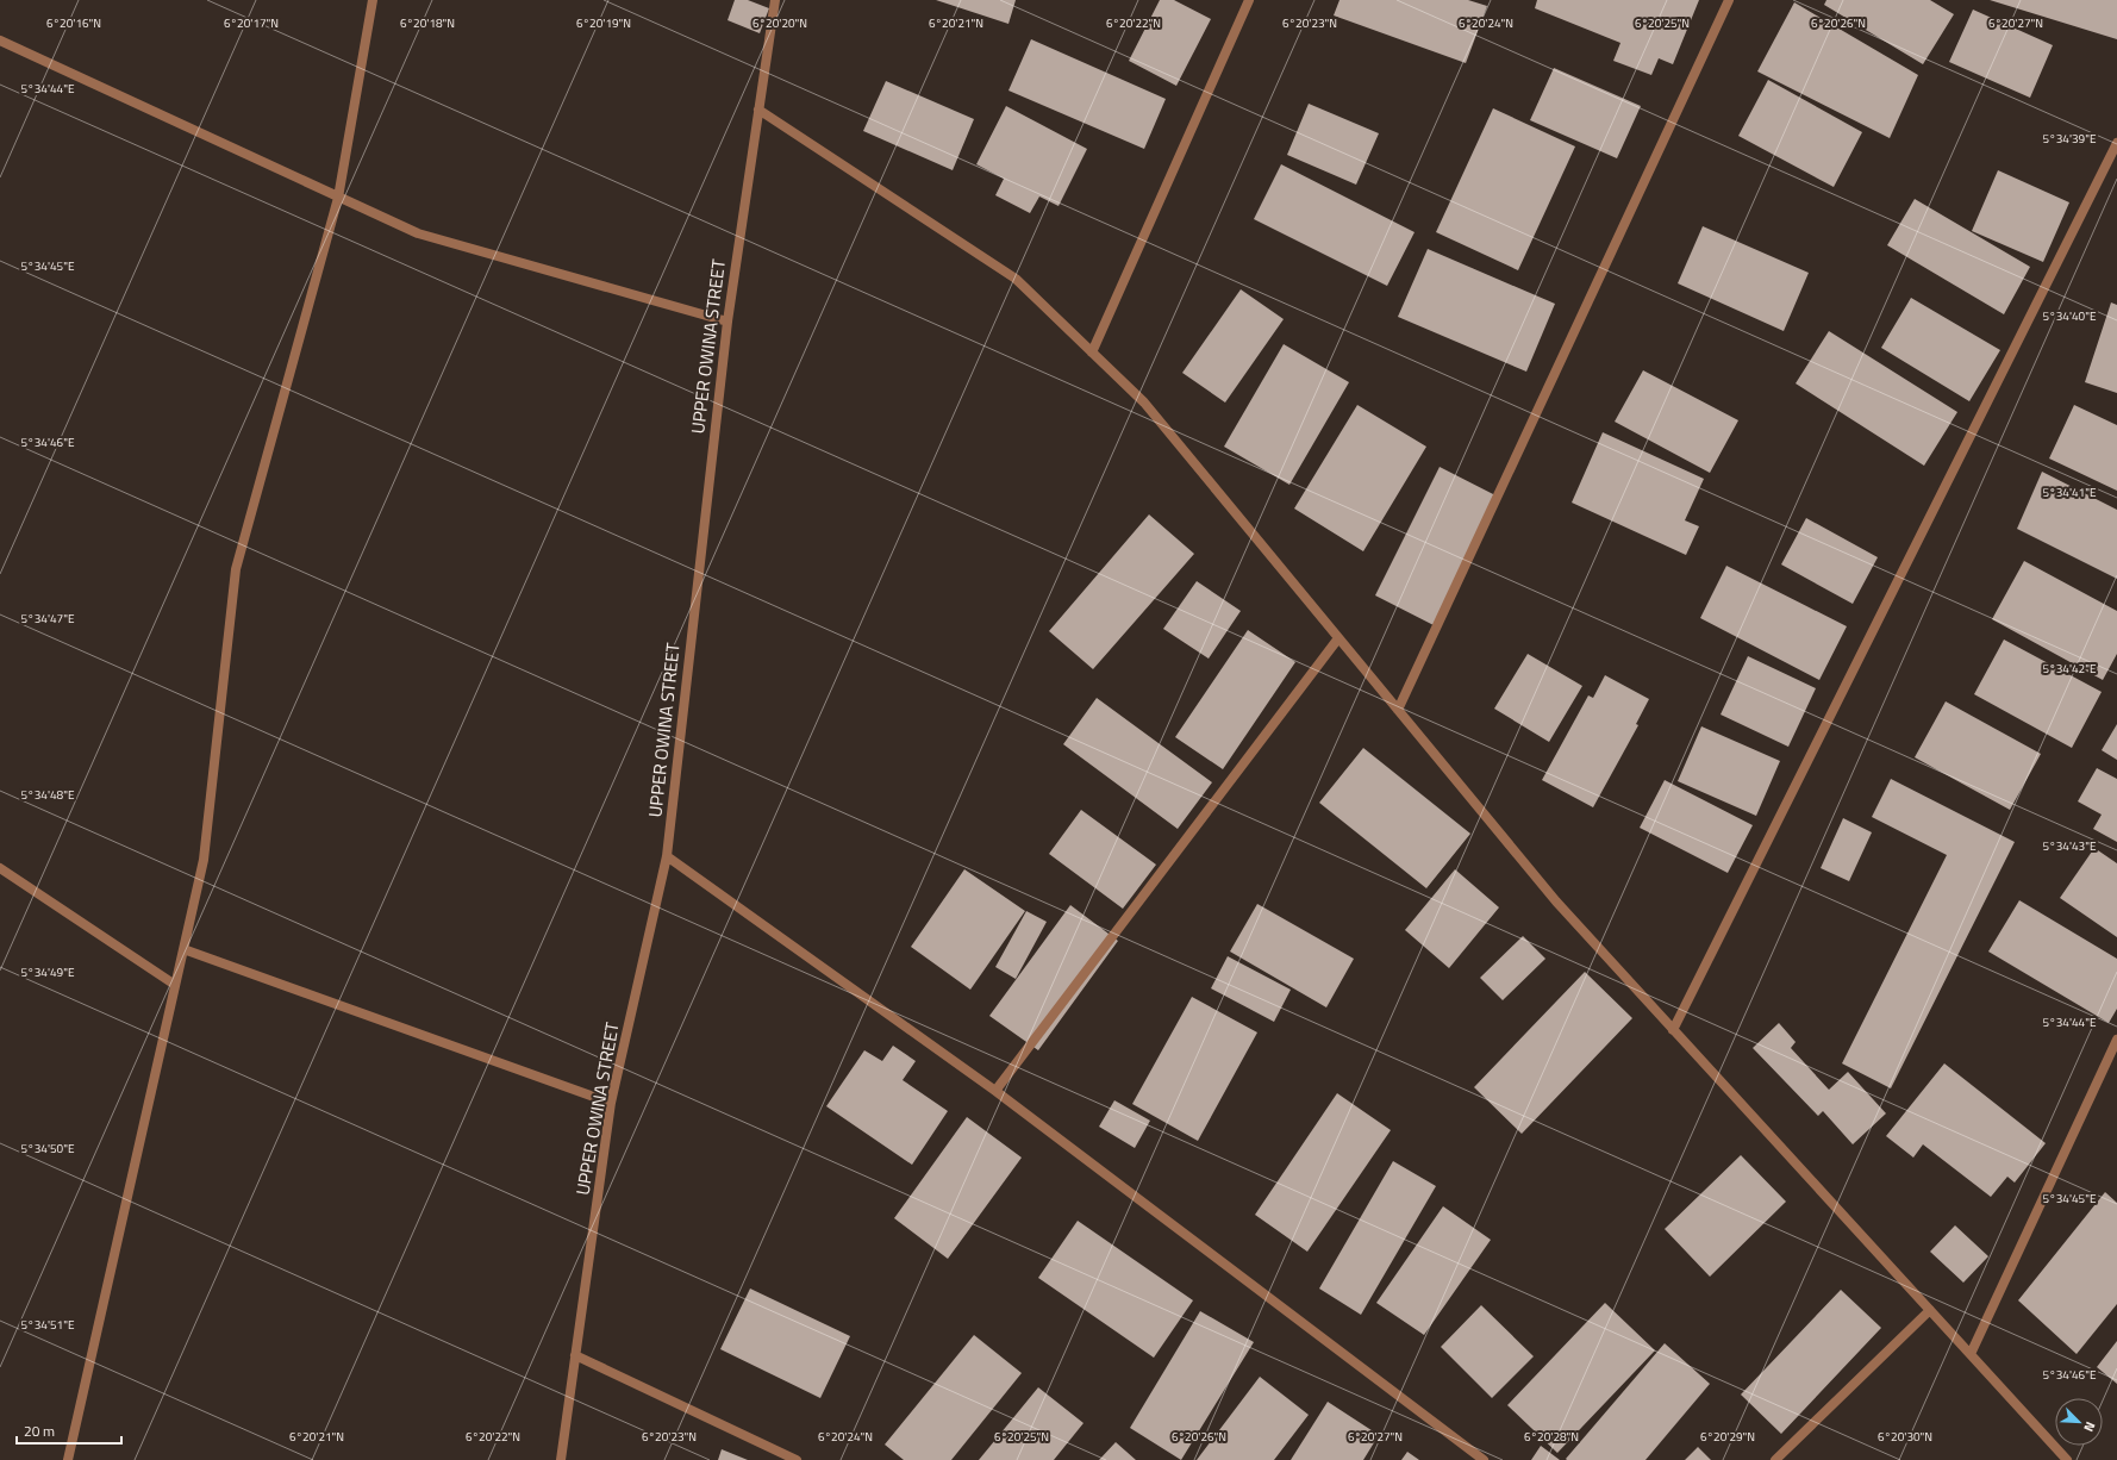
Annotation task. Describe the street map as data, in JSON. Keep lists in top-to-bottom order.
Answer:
{
  "streets": {
    "street": ["UPPER OWINA STREET"]
  },
  "scale_bar": "20 m",
  "north": "bottom right",
  "coordinates": [
    "6°20'17\"N",
    "6°20'18\"N",
    "6°20'19\"N",
    "6°20'20\"N",
    "6°20'21\"N",
    "6°20'22\"N",
    "6°20'24\"N",
    "6°20'26\"N",
    "6°20'27\"N",
    "6°20'16\"N",
    "6°20'23\"N",
    "6°20'25\"N",
    "5°34'44\"E",
    "5°34'39\"E",
    "5°34'45\"E",
    "5°34'40\"E",
    "5°34'46\"E",
    "5°34'41\"E",
    "5°34'47\"E",
    "5°34'42\"E",
    "5°34'48\"E",
    "5°34'43\"E",
    "5°34'49\"E",
    "5°34'50\"E",
    "5°34'51\"E",
    "6°20'28\"N",
    "6°20'29\"N",
    "6°20'30\"N"
  ]
}
